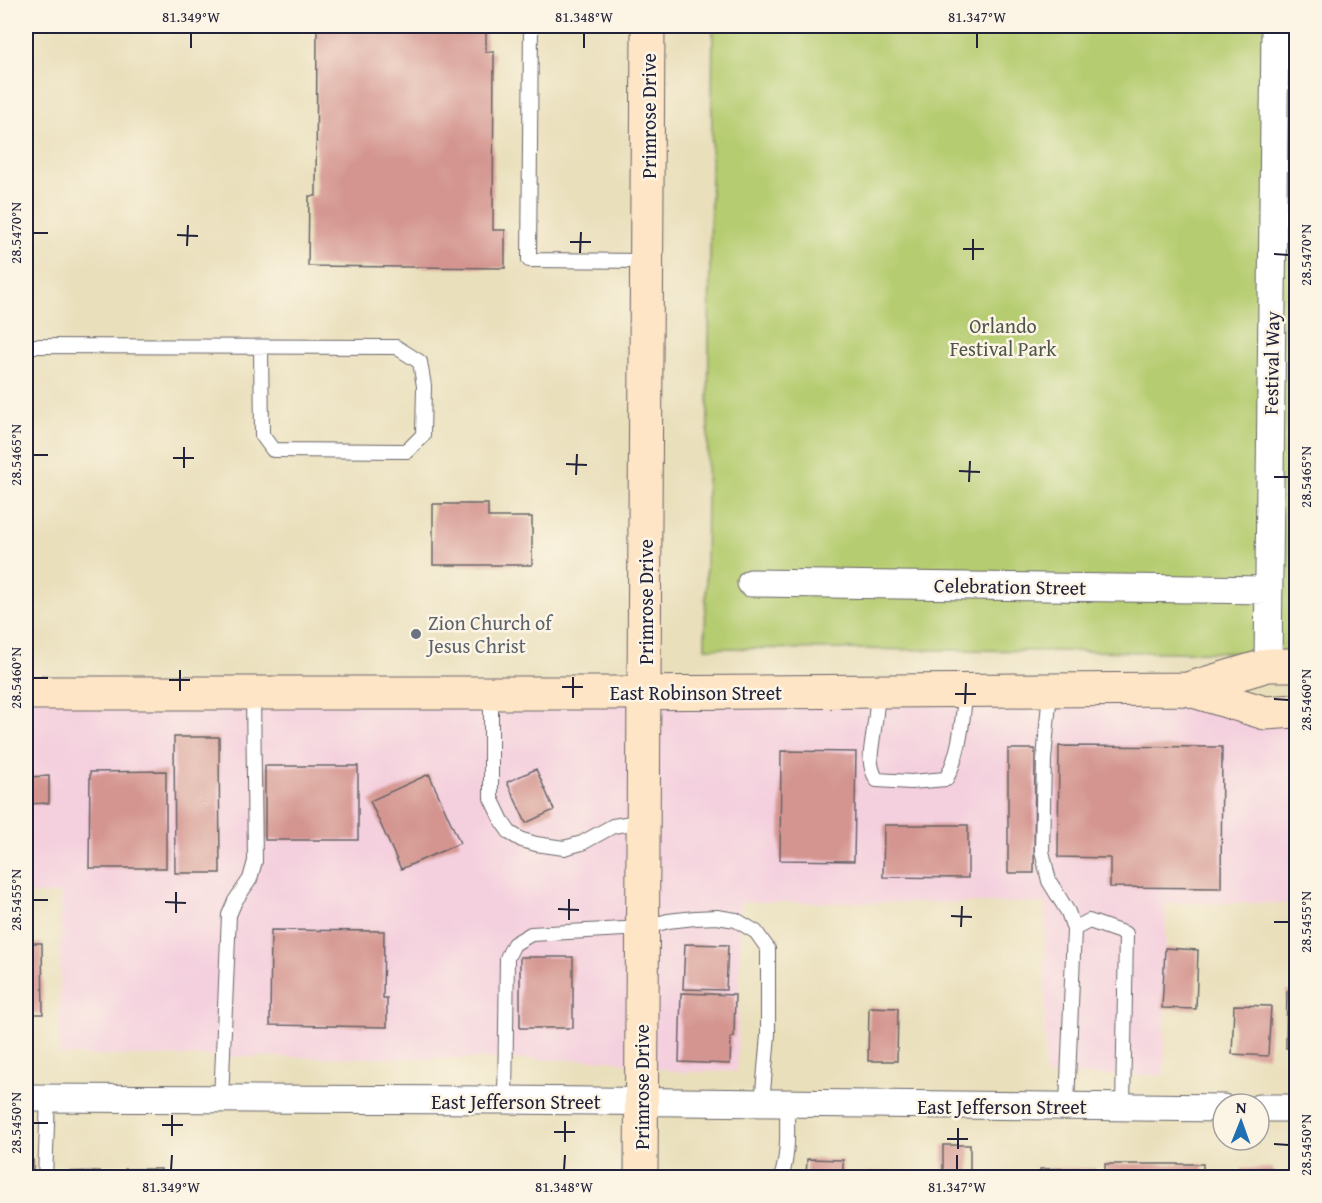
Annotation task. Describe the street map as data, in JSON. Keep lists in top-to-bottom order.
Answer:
{
  "streets": {
    "main road": ["Primrose Drive", "East Robinson Street"],
    "street": ["Festival Way", "Celebration Street", "East Jefferson Street"]
  },
  "crossings": [
    ["Primrose Drive", "East Robinson Street"],
    ["Primrose Drive", "East Jefferson Street"],
    ["Festival Way", "Celebration Street"],
    ["Festival Way", "East Robinson Street"]
  ],
  "parks": ["Orlando Festival Park"],
  "places": ["Zion Church of Jesus Christ"],
  "north": "top",
  "coordinates": [
    "81.349°W",
    "81.348°W",
    "81.347°W",
    "28.5470°N",
    "28.5465°N",
    "28.5460°N",
    "28.5455°N",
    "28.5450°N"
  ]
}
